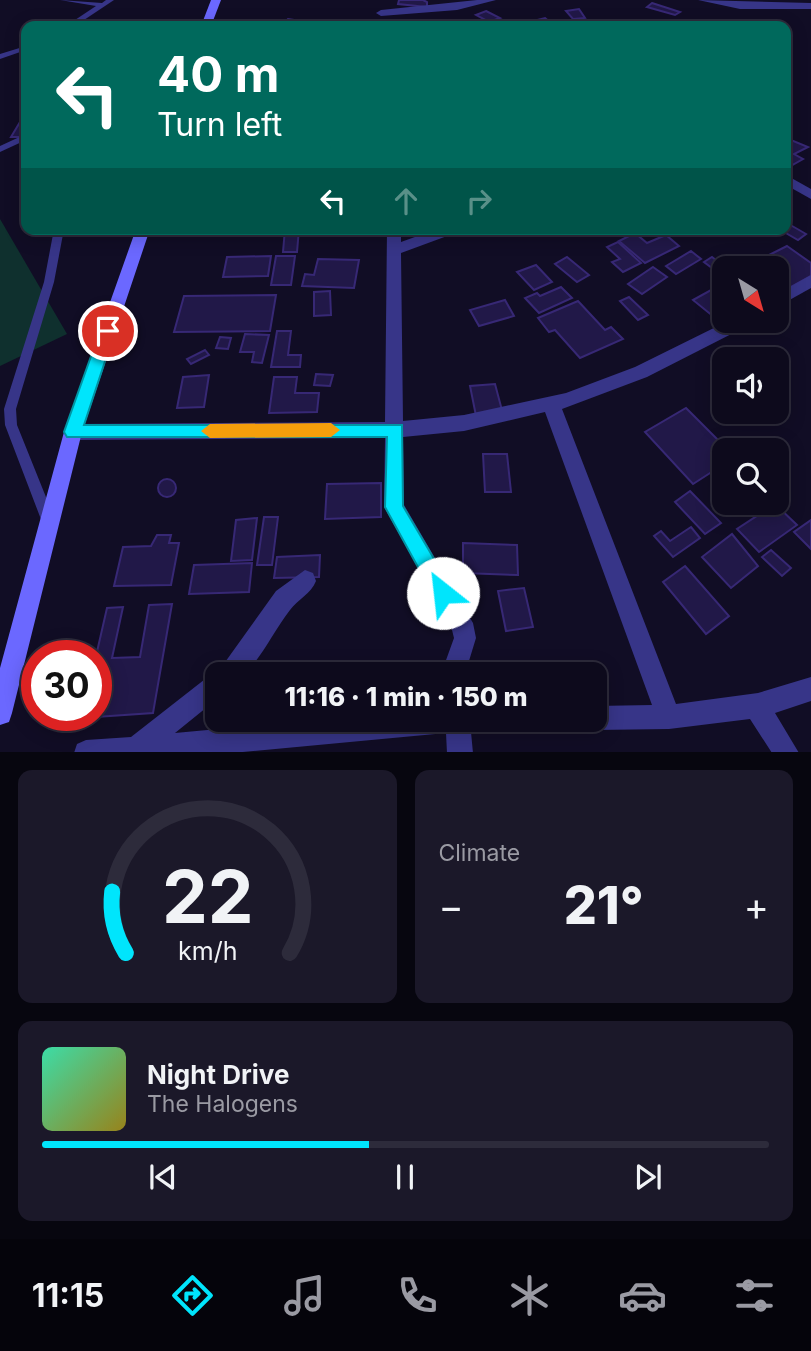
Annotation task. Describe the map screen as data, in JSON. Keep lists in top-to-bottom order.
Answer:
{
  "north": "bottom right",
  "page": {
    "turn": ["40 m", "Turn left"],
    "limit": "30",
    "trip": "11:16 · 1 min · 150 m",
    "tile": "Climate",
    "heat": ["−", "21°", "+"],
    "song": ["Night Drive", "The Halogens"],
    "tabs": "11:15",
    "gauge": ["22", "km/h"]
  }
}
